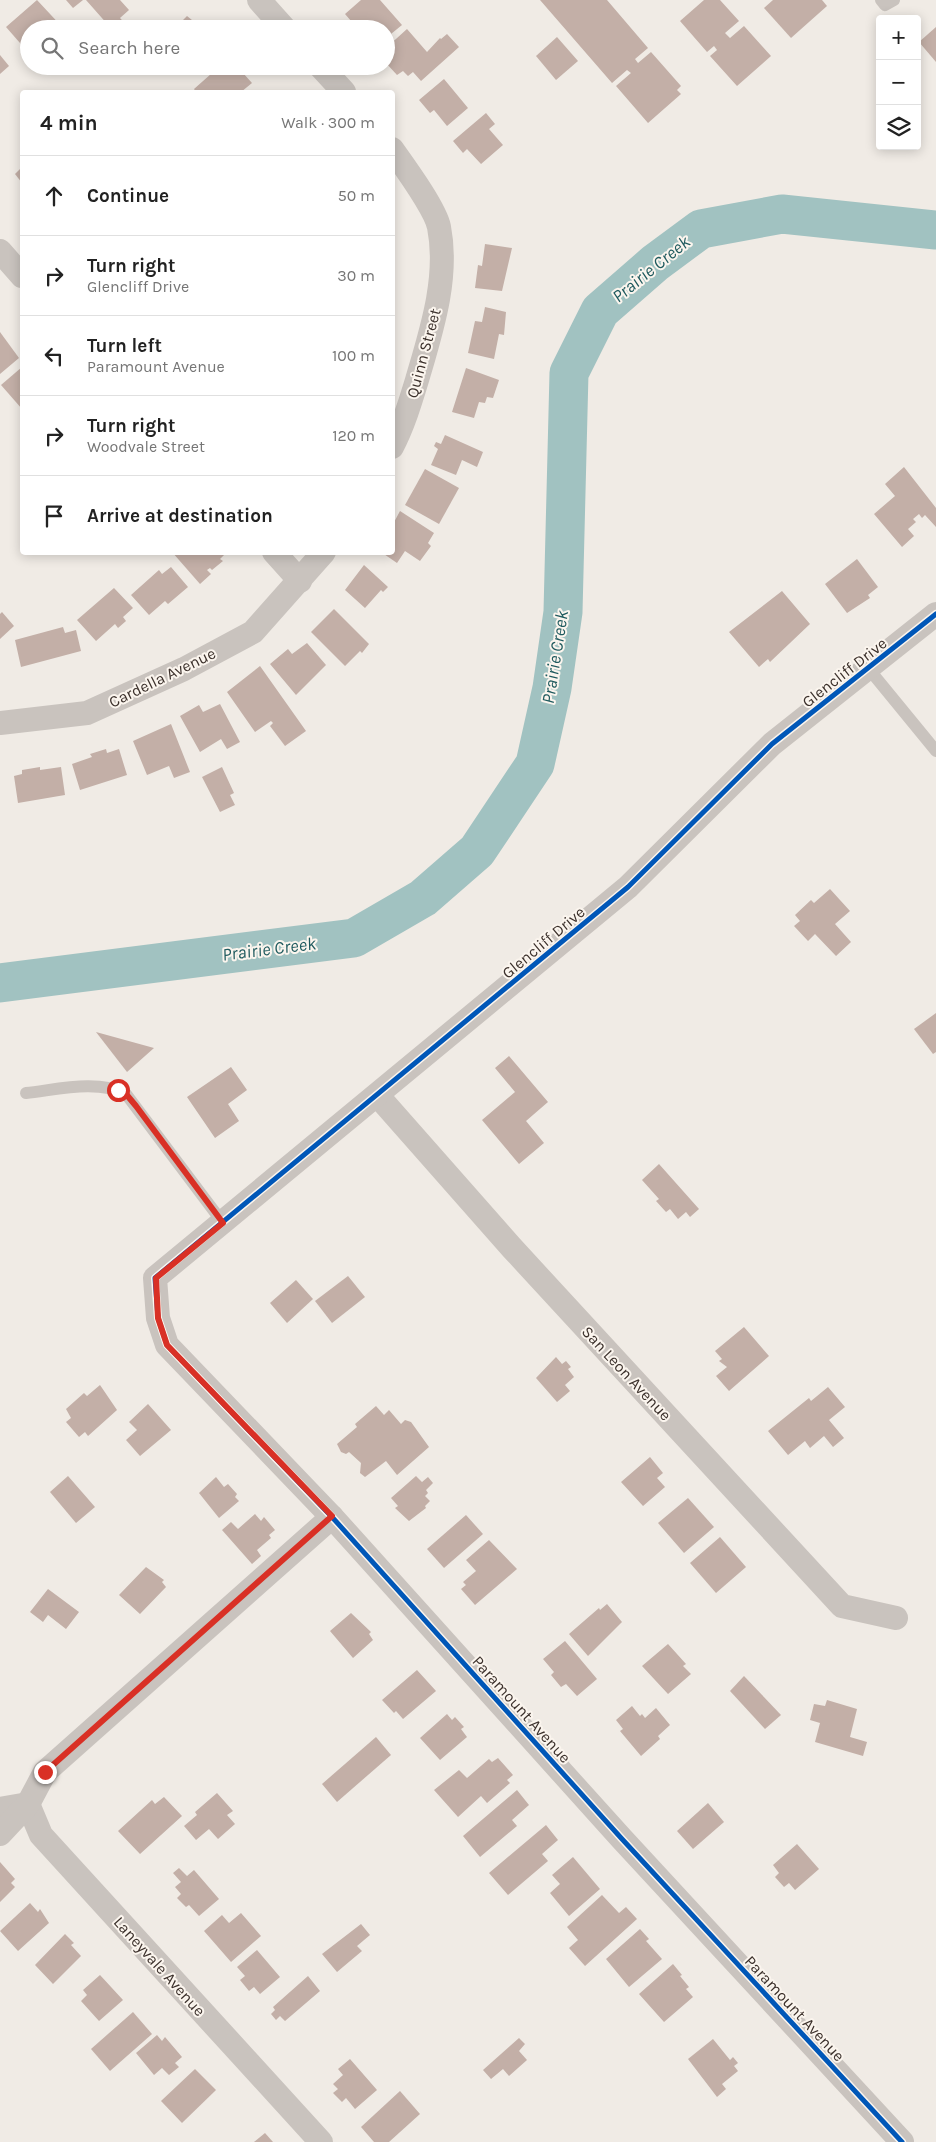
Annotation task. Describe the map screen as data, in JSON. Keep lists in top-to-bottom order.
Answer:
{
  "streets": {
    "street": [
      "Quinn Street",
      "Glencliff Drive",
      "Cardella Avenue",
      "San Leon Avenue",
      "Paramount Avenue",
      "Laneyvale Avenue"
    ]
  },
  "crossings": [
    ["Glencliff Drive", "San Leon Avenue"],
    ["Glencliff Drive", "Paramount Avenue"]
  ],
  "water": ["Prairie Creek"],
  "page": {
    "map_buttons": ["+", "−"],
    "search": "Search here",
    "heading": ["4 min", "Walk · 300 m"],
    "list": [
      ["Continue", "50 m"],
      ["Turn right", "Glencliff Drive", "30 m"],
      ["Turn left", "Paramount Avenue", "100 m"],
      ["Turn right", "Woodvale Street", "120 m"],
      "Arrive at destination"
    ]
  }
}
